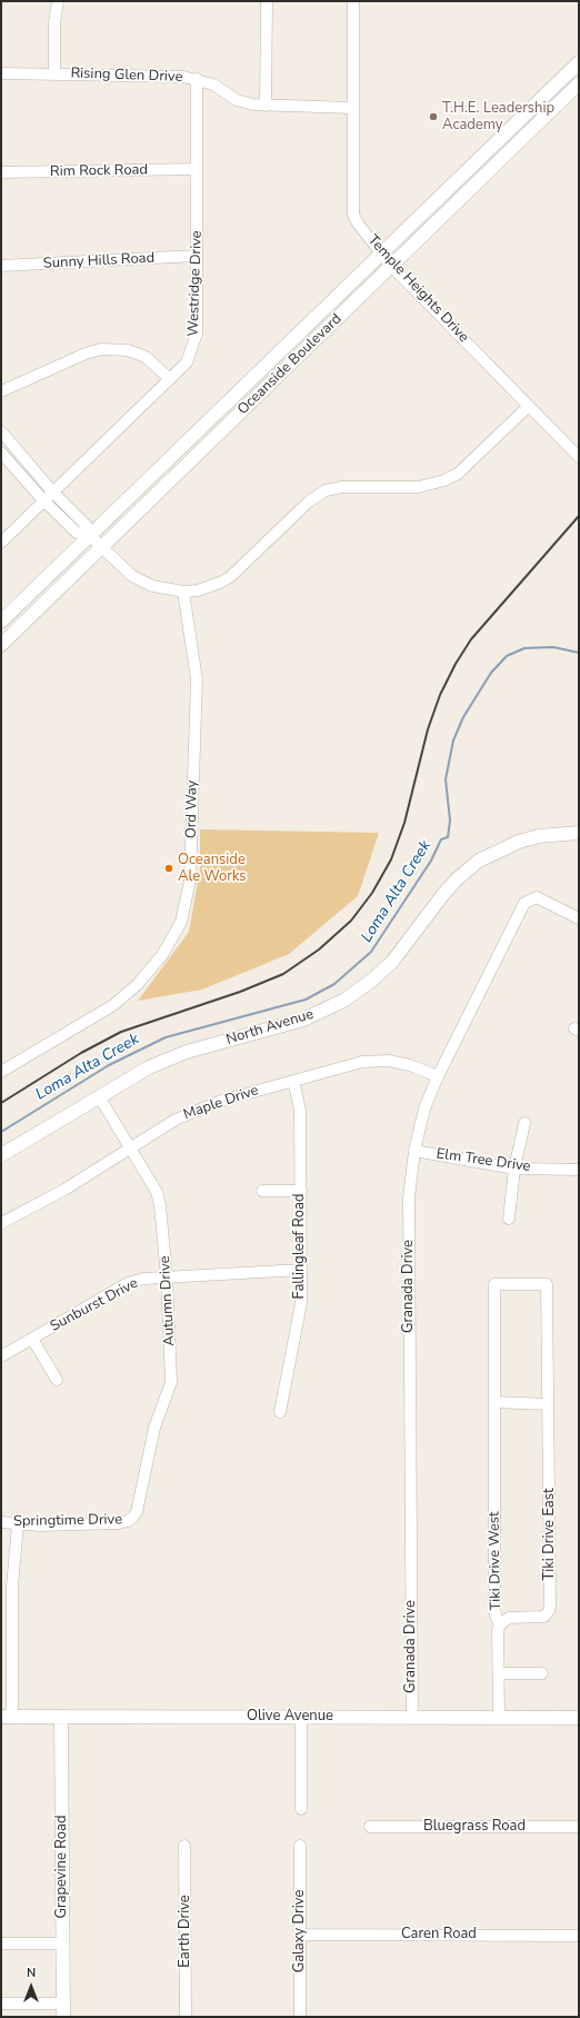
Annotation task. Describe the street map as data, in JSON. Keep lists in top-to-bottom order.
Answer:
{
  "streets": {
    "main road": [
      "Oceanside Boulevard",
      "North Avenue",
      "Olive Avenue",
      "Grapevine Road"
    ],
    "street": [
      "Rising Glen Drive",
      "Rim Rock Road",
      "Sunny Hills Road",
      "Westridge Drive",
      "Temple Heights Drive",
      "Ord Way",
      "Maple Drive",
      "Elm Tree Drive",
      "Fallingleaf Road",
      "Granada Drive",
      "Autumn Drive",
      "Sunburst Drive",
      "Springtime Drive",
      "Tiki Drive East",
      "Tiki Drive West",
      "Bluegrass Road",
      "Earth Drive",
      "Galaxy Drive",
      "Caren Road"
    ]
  },
  "crossings": [
    ["Rising Glen Drive", "Westridge Drive"],
    ["Rising Glen Drive", "Temple Heights Drive"],
    ["Rim Rock Road", "Westridge Drive"],
    ["Sunny Hills Road", "Westridge Drive"],
    ["Temple Heights Drive", "Oceanside Boulevard"],
    ["North Avenue", "Autumn Drive"],
    ["Maple Drive", "Fallingleaf Road"],
    ["Maple Drive", "Granada Drive"],
    ["Maple Drive", "Autumn Drive"],
    ["Elm Tree Drive", "Granada Drive"],
    ["Fallingleaf Road", "Sunburst Drive"],
    ["Granada Drive", "Olive Avenue"],
    ["Autumn Drive", "Sunburst Drive"],
    ["Autumn Drive", "Springtime Drive"],
    ["Tiki Drive East", "Tiki Drive West"],
    ["Tiki Drive West", "Olive Avenue"],
    ["Olive Avenue", "Grapevine Road"],
    ["Galaxy Drive", "Caren Road"]
  ],
  "water": ["Loma Alta Creek"],
  "places": ["T.H.E. Leadership Academy", "Oceanside Ale Works"],
  "north": "top"
}
